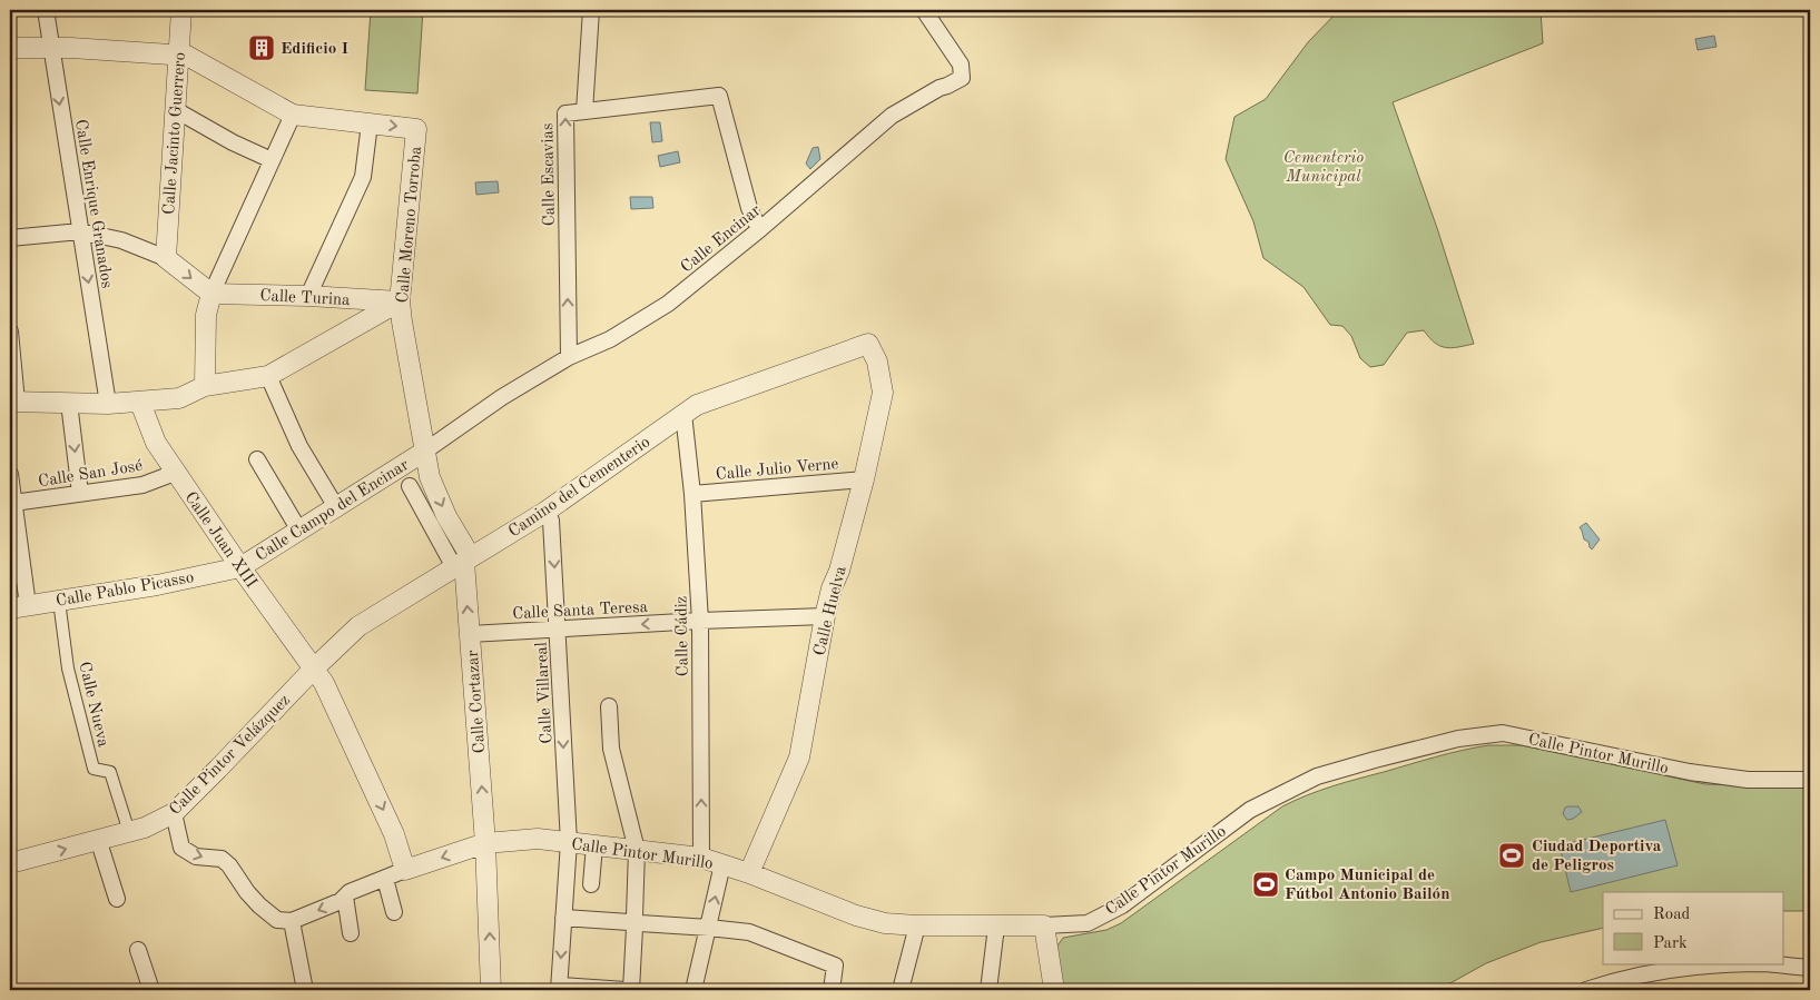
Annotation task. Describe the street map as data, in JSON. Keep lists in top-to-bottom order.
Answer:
{
  "streets": {
    "street": [
      "Calle Jacinto Guerrero",
      "Calle Escavias",
      "Calle Enrique Granados",
      "Calle Moreno Torroba",
      "Calle Encinar",
      "Calle Turina",
      "Calle Julio Verne",
      "Calle San José",
      "Camino del Cementerio",
      "Calle Campo del Encinar",
      "Calle Juan XIII",
      "Calle Pablo Picasso",
      "Calle Santa Teresa",
      "Calle Huelva",
      "Calle Cádiz",
      "Calle Villareal",
      "Calle Cortazar",
      "Calle Nueva",
      "Calle Pintor Murillo",
      "Calle Pintor Velázquez"
    ]
  },
  "crossings": [
    ["Calle Escavias", "Calle Encinar"],
    ["Calle Moreno Torroba", "Calle Encinar"],
    ["Calle Moreno Torroba", "Calle Turina"],
    ["Calle Moreno Torroba", "Camino del Cementerio"],
    ["Calle Moreno Torroba", "Calle Campo del Encinar"],
    ["Calle Moreno Torroba", "Calle Cortazar"],
    ["Calle Encinar", "Calle Campo del Encinar"],
    ["Calle Julio Verne", "Calle Huelva"],
    ["Calle Julio Verne", "Calle Cádiz"],
    ["Calle San José", "Calle Juan XIII"],
    ["Camino del Cementerio", "Calle Juan XIII"],
    ["Camino del Cementerio", "Calle Huelva"],
    ["Camino del Cementerio", "Calle Cádiz"],
    ["Camino del Cementerio", "Calle Villareal"],
    ["Camino del Cementerio", "Calle Cortazar"],
    ["Camino del Cementerio", "Calle Pintor Velázquez"],
    ["Calle Campo del Encinar", "Calle Juan XIII"],
    ["Calle Campo del Encinar", "Calle Pablo Picasso"],
    ["Calle Juan XIII", "Calle Pablo Picasso"],
    ["Calle Juan XIII", "Calle Pintor Murillo"],
    ["Calle Juan XIII", "Calle Pintor Velázquez"],
    ["Calle Pablo Picasso", "Calle Nueva"],
    ["Calle Santa Teresa", "Calle Huelva"],
    ["Calle Santa Teresa", "Calle Cádiz"],
    ["Calle Santa Teresa", "Calle Villareal"],
    ["Calle Santa Teresa", "Calle Cortazar"],
    ["Calle Huelva", "Calle Pintor Murillo"],
    ["Calle Cádiz", "Calle Pintor Murillo"],
    ["Calle Villareal", "Calle Pintor Murillo"],
    ["Calle Cortazar", "Calle Pintor Murillo"],
    ["Calle Nueva", "Calle Pintor Velázquez"]
  ],
  "one_way": ["Calle Escavias", "Calle Juan XIII", "Calle Santa Teresa"],
  "parks": ["Cementerio Municipal"],
  "places": {
    "building": ["Edificio I"],
    "sports": ["Ciudad Deportiva de Peligros", "Campo Municipal de Fútbol Antonio Bailón"]
  },
  "legend": ["Road", "Park"]
}
